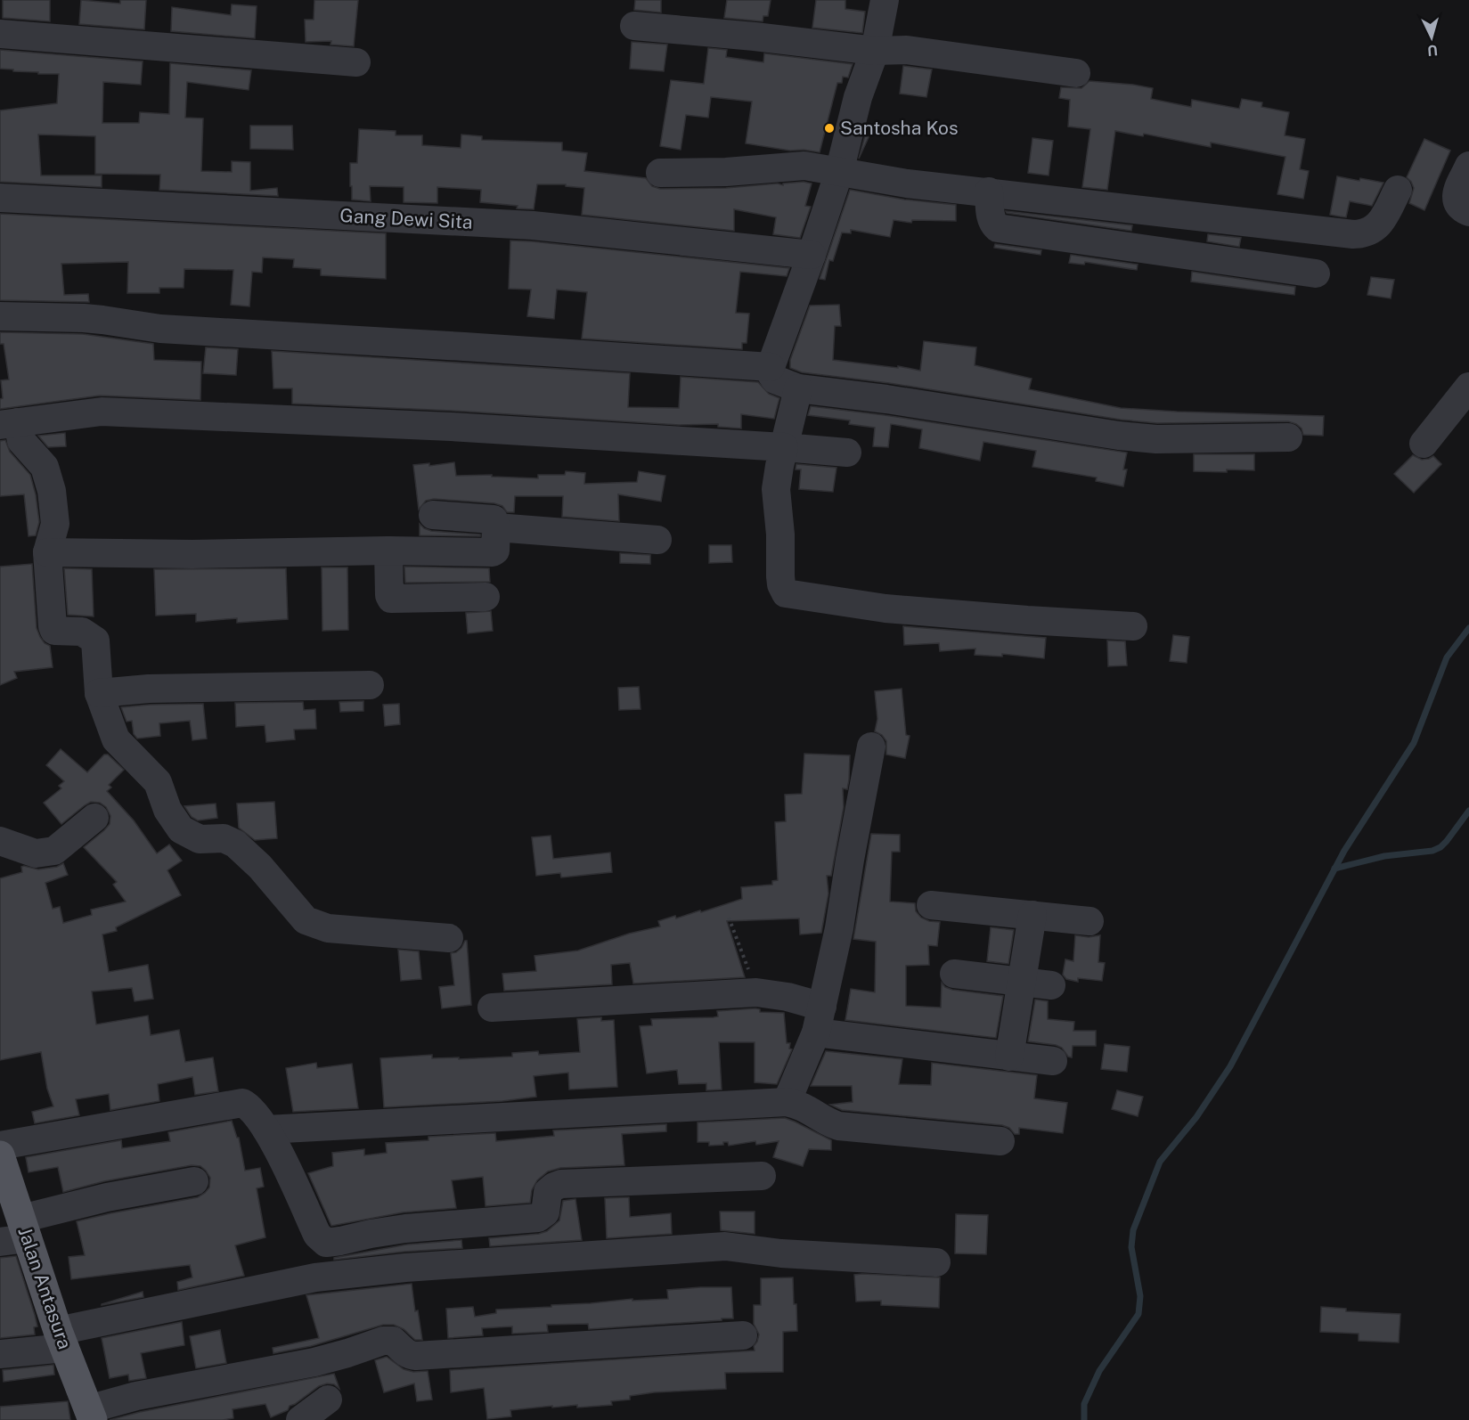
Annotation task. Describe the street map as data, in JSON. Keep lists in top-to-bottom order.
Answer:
{
  "streets": {
    "main road": ["Jalan Antasura"],
    "street": ["Gang Dewi Sita"]
  },
  "places": ["Santosha Kos"],
  "north": "bottom"
}
